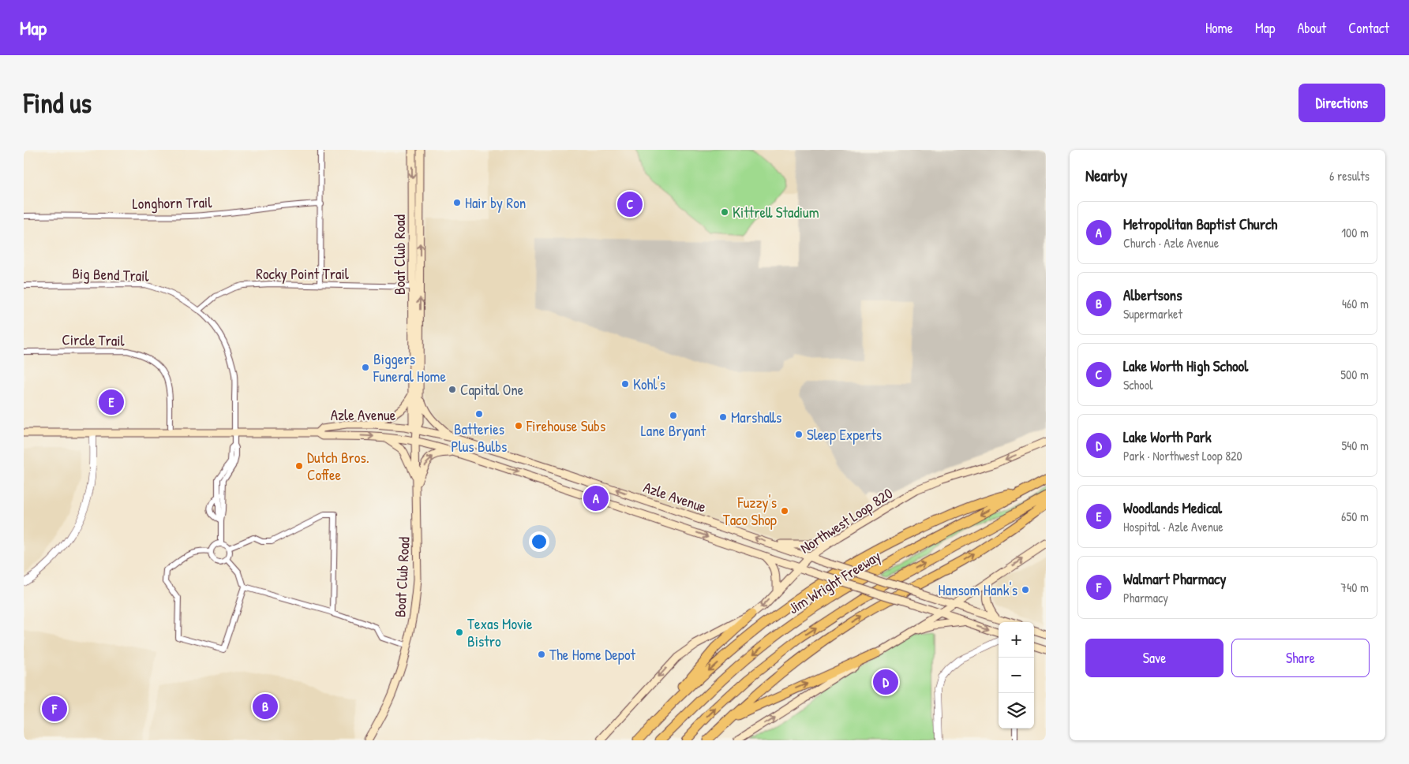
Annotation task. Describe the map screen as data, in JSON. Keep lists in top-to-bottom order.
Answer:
{
  "streets": {
    "highway": ["Jim Wright Freeway"],
    "main road": ["Boat Club Road", "Azle Avenue", "Northwest Loop 820"],
    "street": [
      "Longhorn Trail",
      "Rocky Point Trail",
      "Big Bend Trail",
      "Circle Trail"
    ]
  },
  "crossings": [
    ["Boat Club Road", "Rocky Point Trail"],
    ["Boat Club Road", "Azle Avenue"],
    ["Rocky Point Trail", "Big Bend Trail"],
    ["Big Bend Trail", "Azle Avenue"],
    ["Circle Trail", "Azle Avenue"],
    ["Azle Avenue", "Northwest Loop 820"]
  ],
  "one_way": ["Northwest Loop 820"],
  "places": [
    "Hair by Ron",
    "Kittrell Stadium",
    "Biggers Funeral Home",
    "Kohl's",
    "Capital One",
    "Batteries Plus Bulbs",
    "Lane Bryant",
    "Marshalls",
    "Firehouse Subs",
    "Sleep Experts",
    "Dutch Bros. Coffee",
    "Fuzzy's Taco Shop",
    "Hansom Hank's",
    "Texas Movie Bistro",
    "The Home Depot"
  ],
  "page": {
    "header": "Map",
    "nav": [
      "Home",
      "Map",
      "About",
      "Contact"
    ],
    "buttons": [
      "Directions",
      ["Save", "Share"]
    ],
    "title": "Find us",
    "heading": ["Nearby", "6 results"],
    "pins": [
      "C",
      "E",
      "A",
      "D",
      "B",
      "F"
    ],
    "list": [
      {
        "mark": "A",
        "name": "Metropolitan Baptist Church",
        "note": "Church · Azle Avenue",
        "value": "100 m"
      },
      {
        "mark": "B",
        "name": "Albertsons",
        "note": "Supermarket",
        "value": "460 m"
      },
      {
        "mark": "C",
        "name": "Lake Worth High School",
        "note": "School",
        "value": "500 m"
      },
      {
        "mark": "D",
        "name": "Lake Worth Park",
        "note": "Park · Northwest Loop 820",
        "value": "540 m"
      },
      {
        "mark": "E",
        "name": "Woodlands Medical",
        "note": "Hospital · Azle Avenue",
        "value": "650 m"
      },
      {
        "mark": "F",
        "name": "Walmart Pharmacy",
        "note": "Pharmacy",
        "value": "740 m"
      }
    ],
    "map_buttons": ["+", "−"]
  }
}
